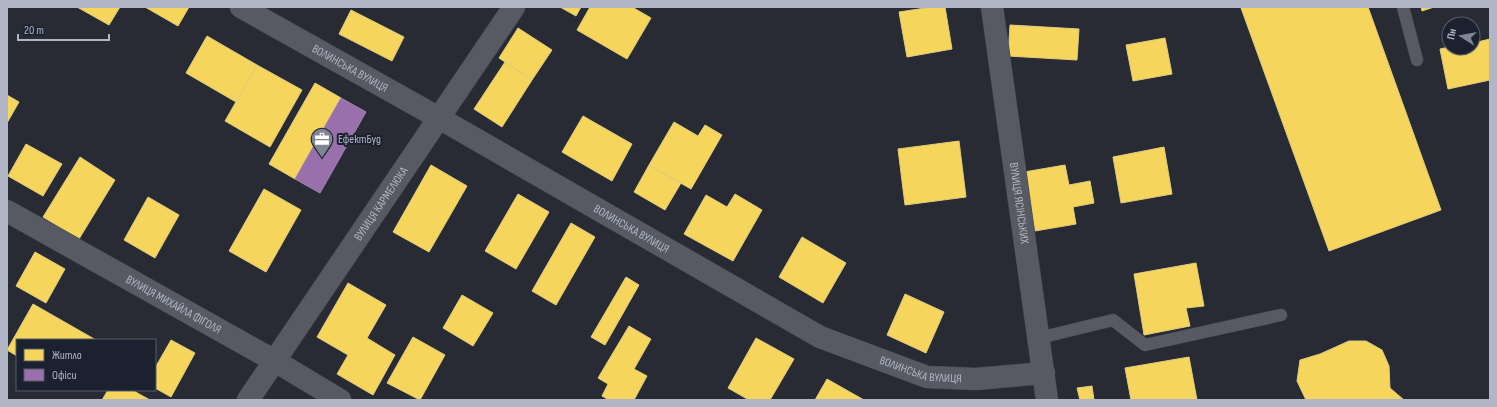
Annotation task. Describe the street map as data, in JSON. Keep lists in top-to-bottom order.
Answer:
{
  "streets": {
    "street": [
      "ВОЛИНСЬКА ВУЛИЦЯ",
      "ВУЛИЦЯ ЯСІНСЬКИХ",
      "ВУЛИЦЯ КАРМЕЛЮКА",
      "ВУЛИЦЯ МИХАЙЛА ФІГОЛЯ"
    ]
  },
  "crossings": [
    ["ВОЛИНСЬКА ВУЛИЦЯ", "ВУЛИЦЯ ЯСІНСЬКИХ"],
    ["ВОЛИНСЬКА ВУЛИЦЯ", "ВУЛИЦЯ КАРМЕЛЮКА"],
    ["ВУЛИЦЯ КАРМЕЛЮКА", "ВУЛИЦЯ МИХАЙЛА ФІГОЛЯ"]
  ],
  "places": {
    "office": ["ЕфектБуд"]
  },
  "legend": ["Житло", "Офіси"],
  "scale_bar": "20 m",
  "north": "left"
}
